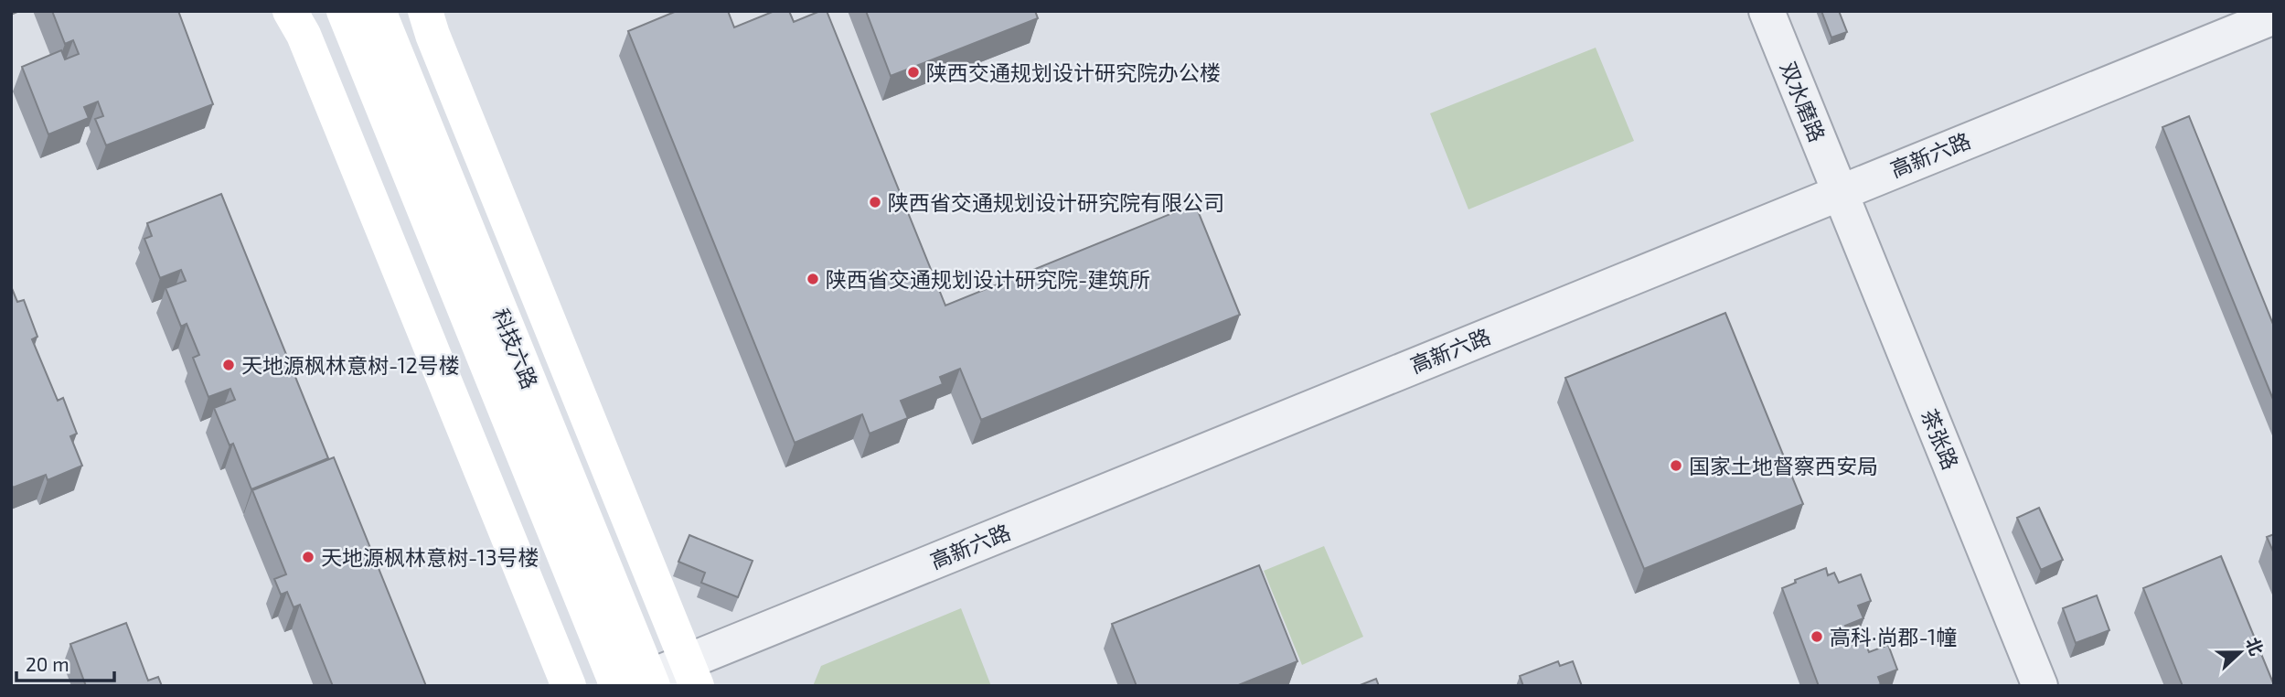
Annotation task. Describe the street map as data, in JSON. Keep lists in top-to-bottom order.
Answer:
{
  "streets": {
    "main road": ["科技六路"],
    "street": ["双水磨路", "高新六路", "茶张路"]
  },
  "crossings": [
    ["双水磨路", "高新六路"],
    ["双水磨路", "茶张路"],
    ["高新六路", "科技六路"],
    ["高新六路", "茶张路"]
  ],
  "places": [
    "陕西交通规划设计研究院办公楼",
    "陕西省交通规划设计研究院有限公司",
    "陕西省交通规划设计研究院-建筑所",
    "天地源枫林意树-12号楼",
    "国家土地督察西安局",
    "天地源枫林意树-13号楼",
    "高科·尚郡-1幢"
  ],
  "scale_bar": "20 m",
  "north": "right"
}
